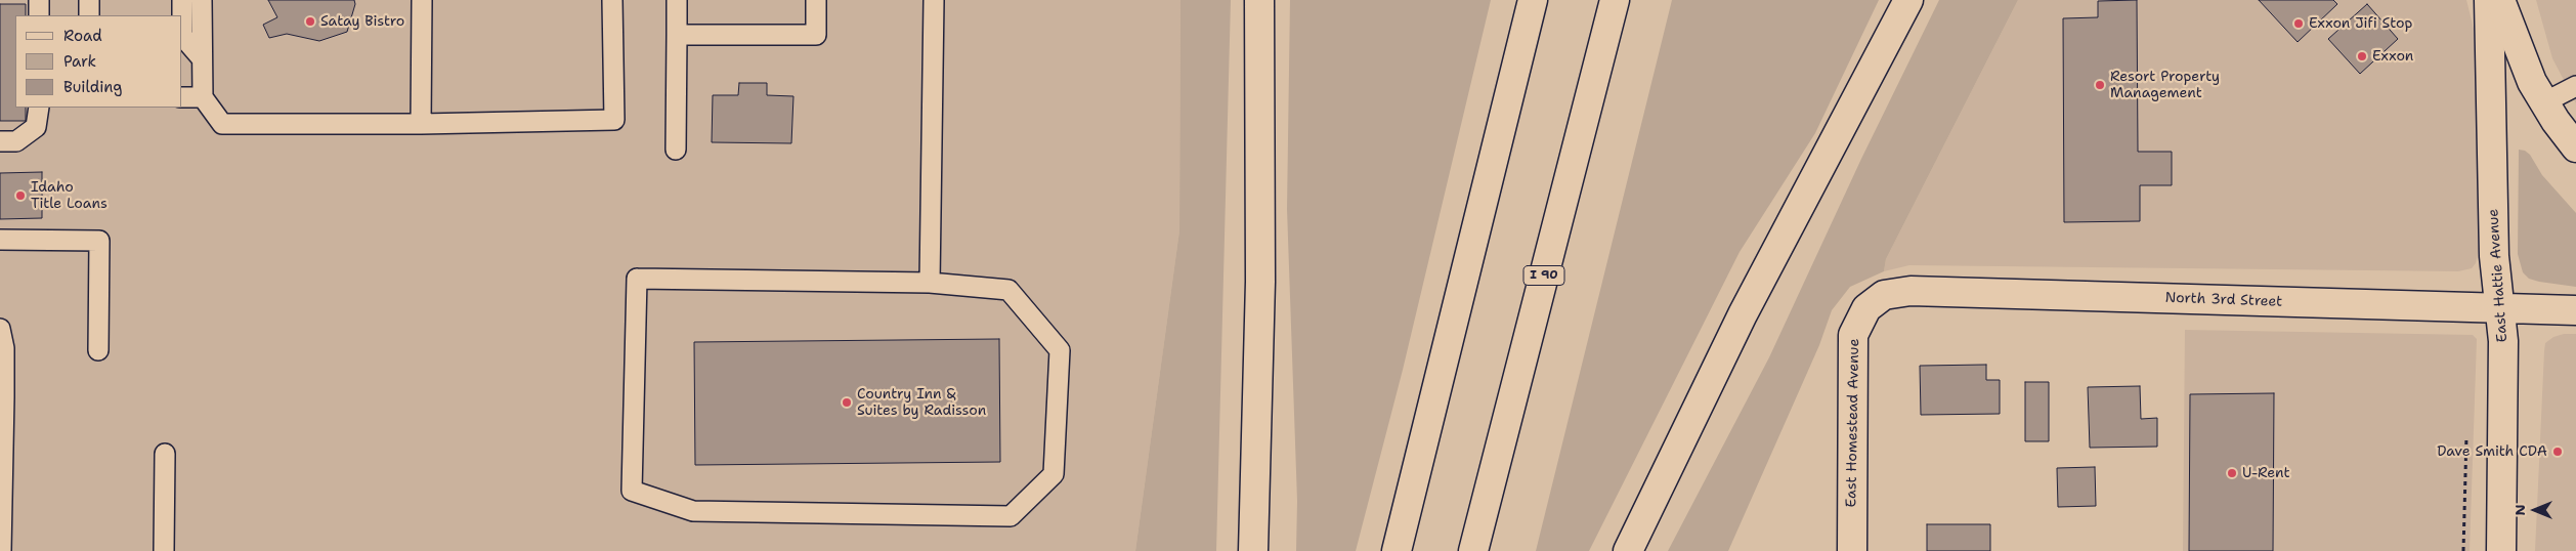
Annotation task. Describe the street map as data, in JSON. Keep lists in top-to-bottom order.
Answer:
{
  "streets": {
    "main road": [
      "I 90",
      "East Hattie Avenue",
      "North 3rd Street",
      "East Homestead Avenue"
    ]
  },
  "crossings": [
    ["East Hattie Avenue", "North 3rd Street"],
    ["North 3rd Street", "East Homestead Avenue"]
  ],
  "places": [
    "Satay Bistro",
    "Exxon Jifi Stop",
    "Exxon",
    "Resort Property Management",
    "Idaho Title Loans",
    "Country Inn & Suites by Radisson",
    "Dave Smith CDA",
    "U-Rent"
  ],
  "legend": ["Road", "Park", "Building"],
  "north": "left"
}
